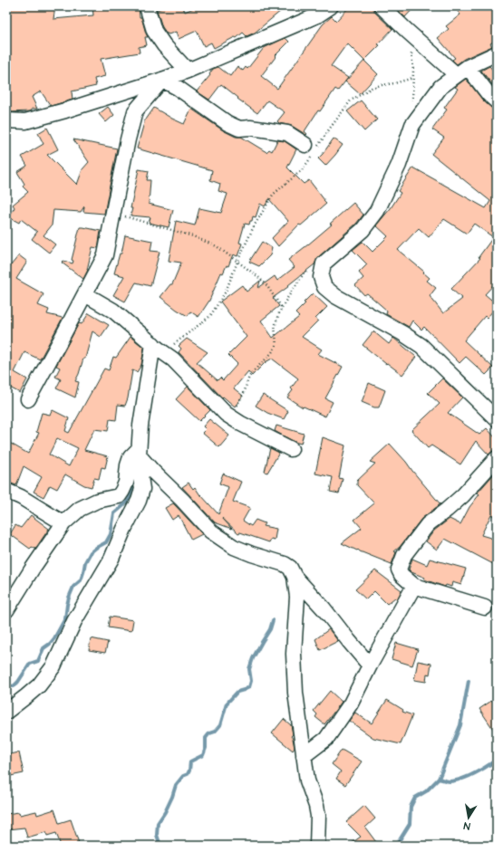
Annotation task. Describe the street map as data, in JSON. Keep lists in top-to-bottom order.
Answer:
{
  "north": "bottom"
}
